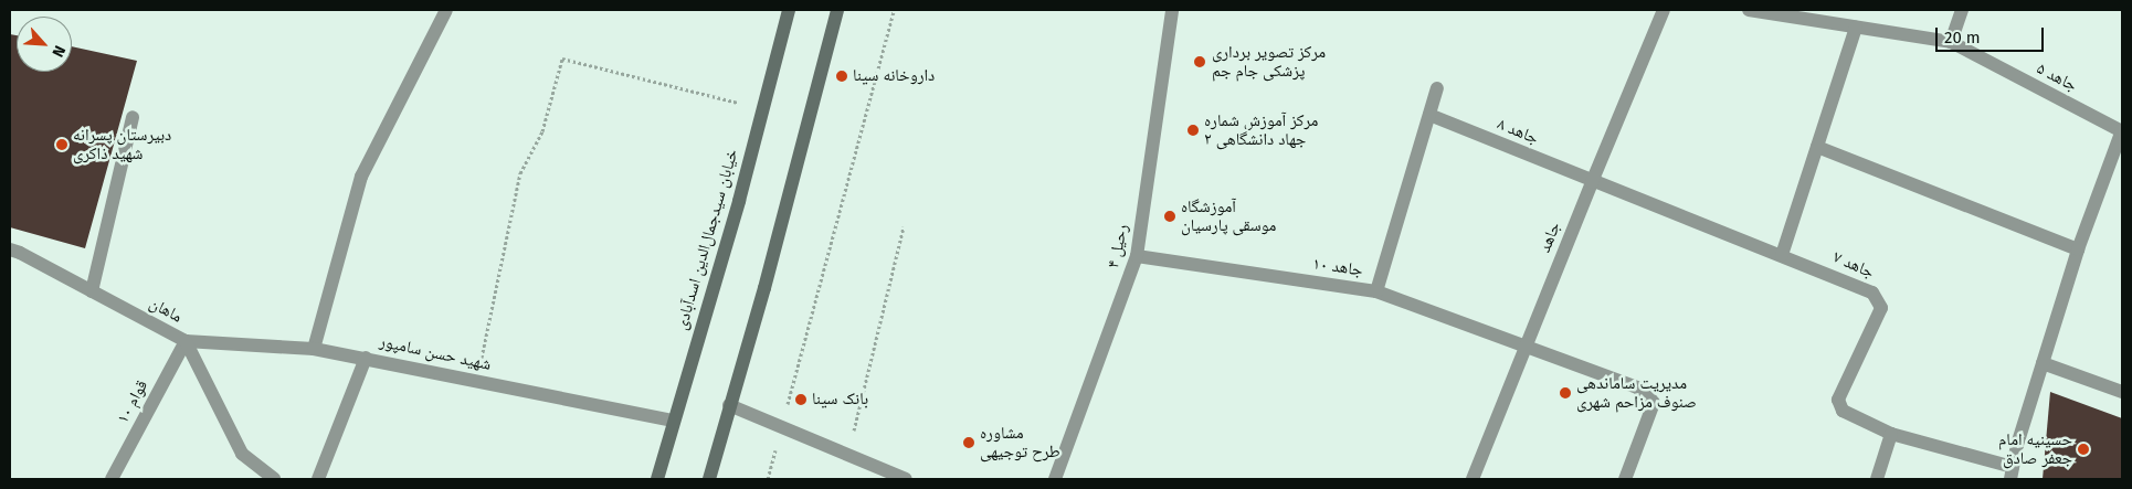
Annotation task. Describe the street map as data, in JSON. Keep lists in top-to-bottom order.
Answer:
{
  "streets": {
    "main road": ["خیابان سیدجمال‌الدین اسدآبادی"],
    "street": [
      "جاهد ۵",
      "جاهد ۸",
      "جاهد",
      "رحیل ۴",
      "جاهد ۷",
      "جاهد ۱۰",
      "ماهان",
      "شهید حسن سامپور",
      "قوام ۱۰"
    ]
  },
  "crossings": [
    ["جاهد ۸", "جاهد"],
    ["جاهد ۸", "جاهد ۷"],
    ["جاهد", "جاهد ۷"],
    ["جاهد", "جاهد ۱۰"],
    ["خیابان سیدجمال‌الدین اسدآبادی", "شهید حسن سامپور"],
    ["رحیل ۴", "جاهد ۱۰"],
    ["ماهان", "شهید حسن سامپور"],
    ["ماهان", "قوام ۱۰"],
    ["شهید حسن سامپور", "قوام ۱۰"]
  ],
  "places": [
    "مرکز تصویر برداری پزشکی جام جم",
    "داروخانه سینا",
    "مرکز آموزش شماره ۲ جهاد دانشگاهی",
    "دبیرستان پسرانه شهید ذاکری",
    "آموزشگاه موسقی پارسیان",
    "مدیریت ساماندهی صنوف مزاحم شهری",
    "بانک سینا",
    "مشاوره طرح توجیهی",
    "حسینیه امام جعفر صادق"
  ],
  "scale_bar": "20 m",
  "north": "bottom right"
}
